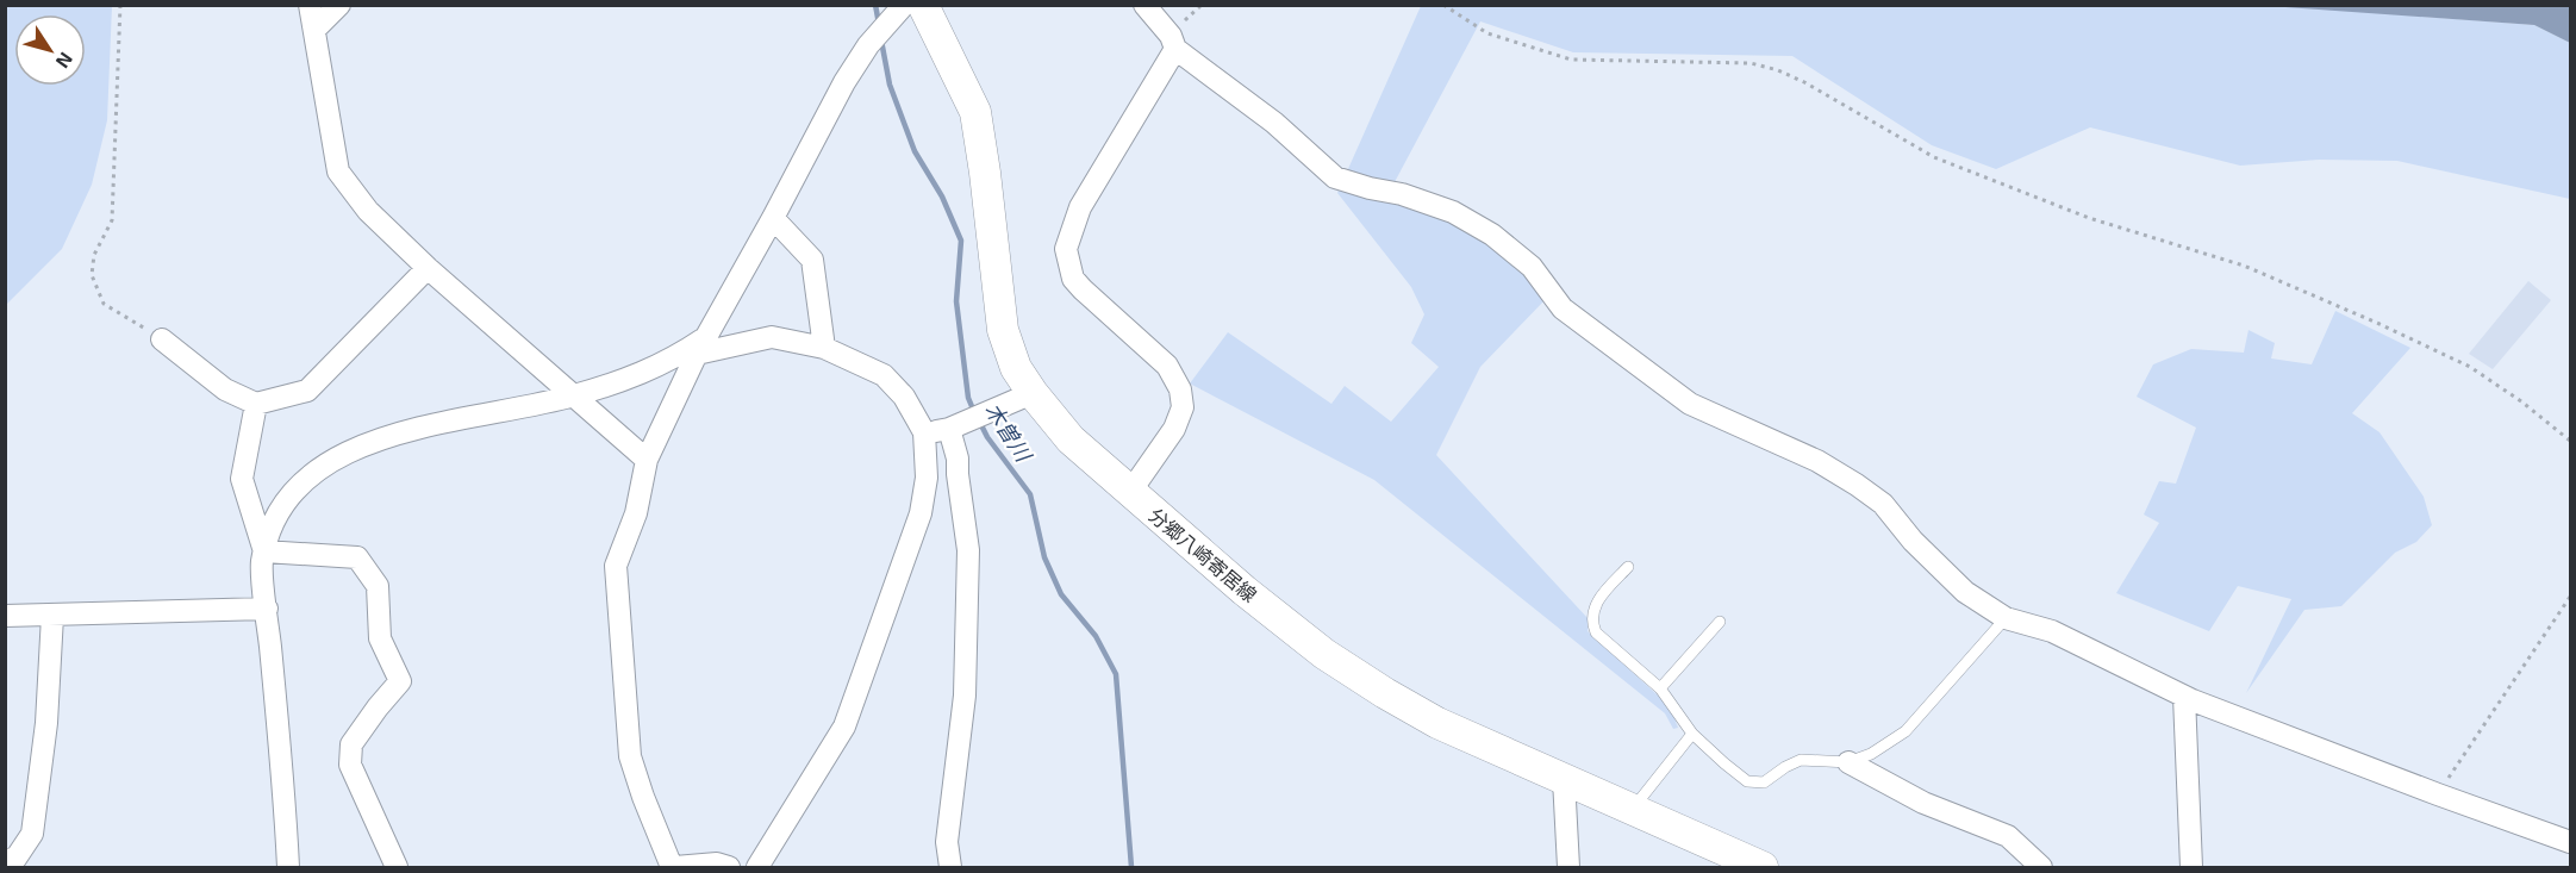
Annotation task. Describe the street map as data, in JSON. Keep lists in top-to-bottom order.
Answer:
{
  "streets": {
    "main road": ["分郷八崎寄居線"]
  },
  "water": ["木曽川"],
  "north": "bottom right"
}
